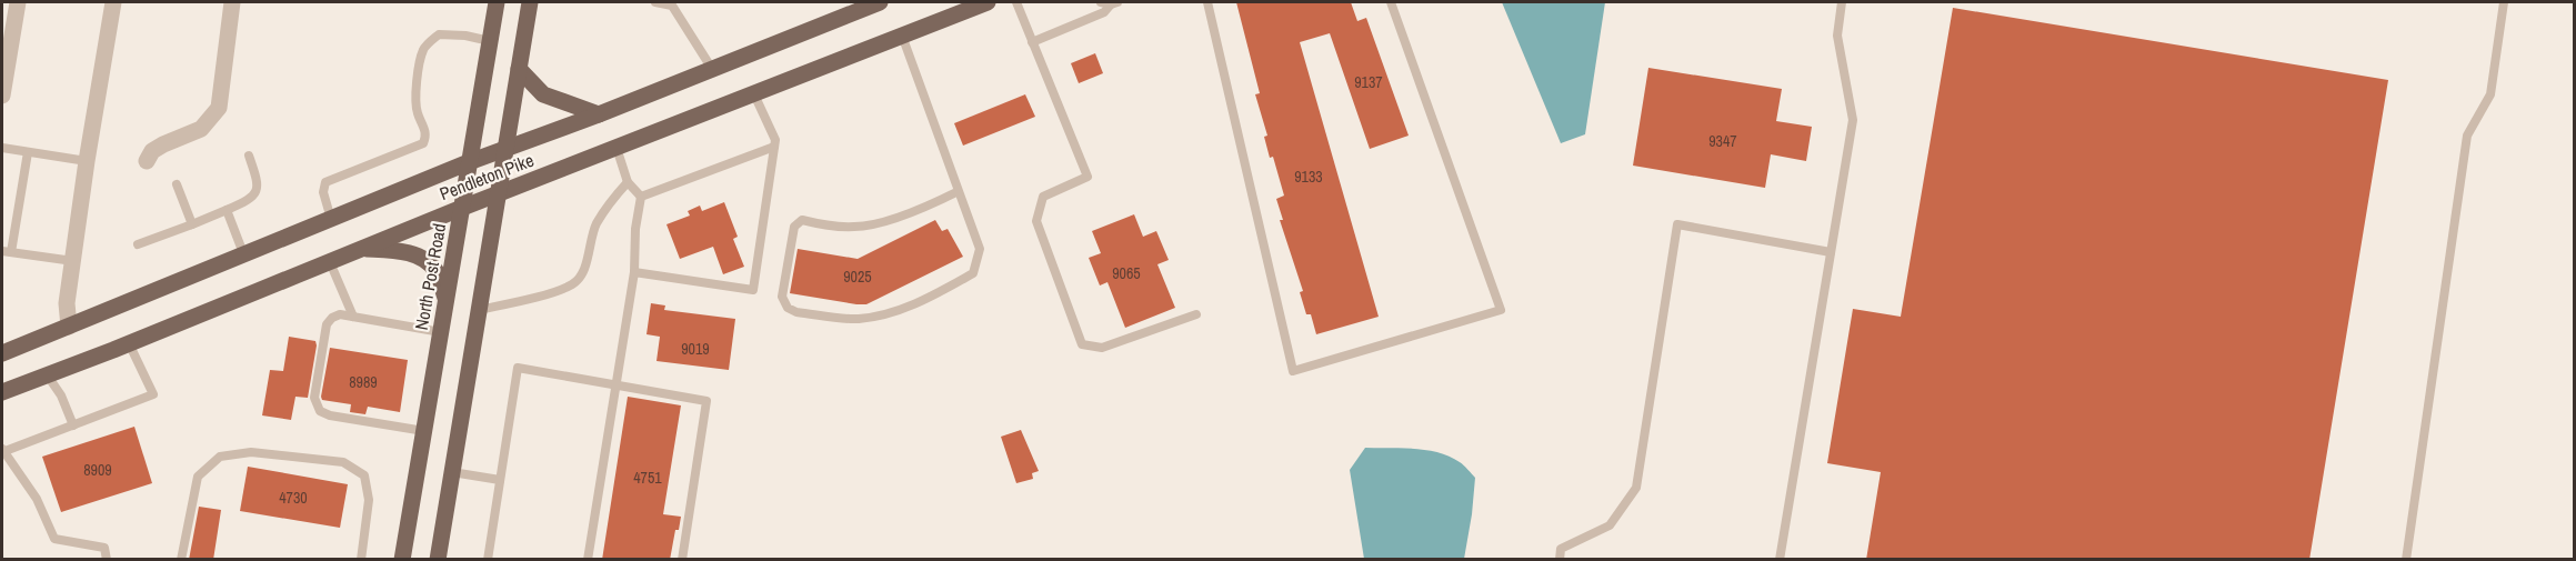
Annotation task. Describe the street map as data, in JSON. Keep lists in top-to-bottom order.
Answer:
{
  "streets": {
    "main road": ["Pendleton Pike", "North Post Road"]
  },
  "crossings": [
    ["Pendleton Pike", "North Post Road"]
  ],
  "house_numbers": [
    "9137",
    "9347",
    "9133",
    "9065",
    "9025",
    "9019",
    "8989",
    "8909",
    "4751",
    "4730"
  ]
}
